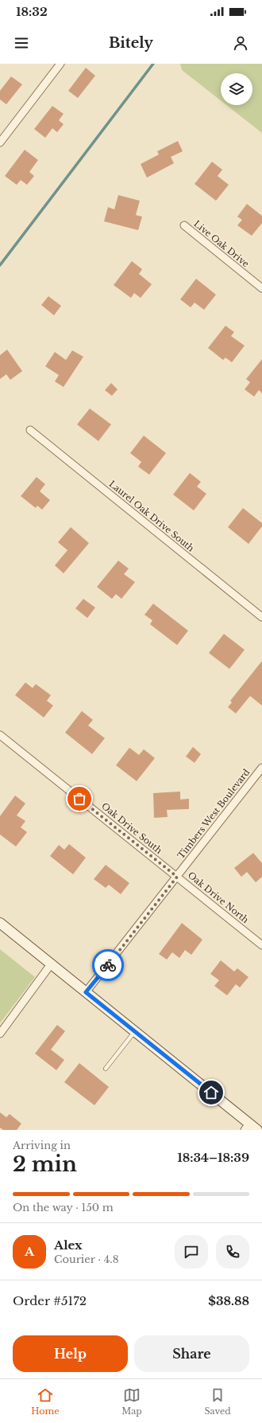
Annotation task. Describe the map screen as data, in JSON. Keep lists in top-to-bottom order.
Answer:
{
  "streets": {
    "street": [
      "Live Oak Drive",
      "Laurel Oak Drive South",
      "Timbers West Boulevard",
      "Oak Drive South",
      "Oak Drive North"
    ]
  },
  "crossings": [
    ["Timbers West Boulevard", "Oak Drive South"],
    ["Timbers West Boulevard", "Oak Drive North"],
    ["Oak Drive South", "Oak Drive North"]
  ],
  "page": {
    "status": "18:32",
    "header": "Bitely",
    "heading": ["2 min", "Arriving in", "18:34–18:39"],
    "panel": [
      "Alex",
      "Courier · 4.8",
      "Order #5172",
      "$38.88"
    ],
    "bar": "On the way · 150 m",
    "round": "A",
    "buttons": ["Help", "Share"],
    "tabs": ["Home", "Map", "Saved"]
  }
}
